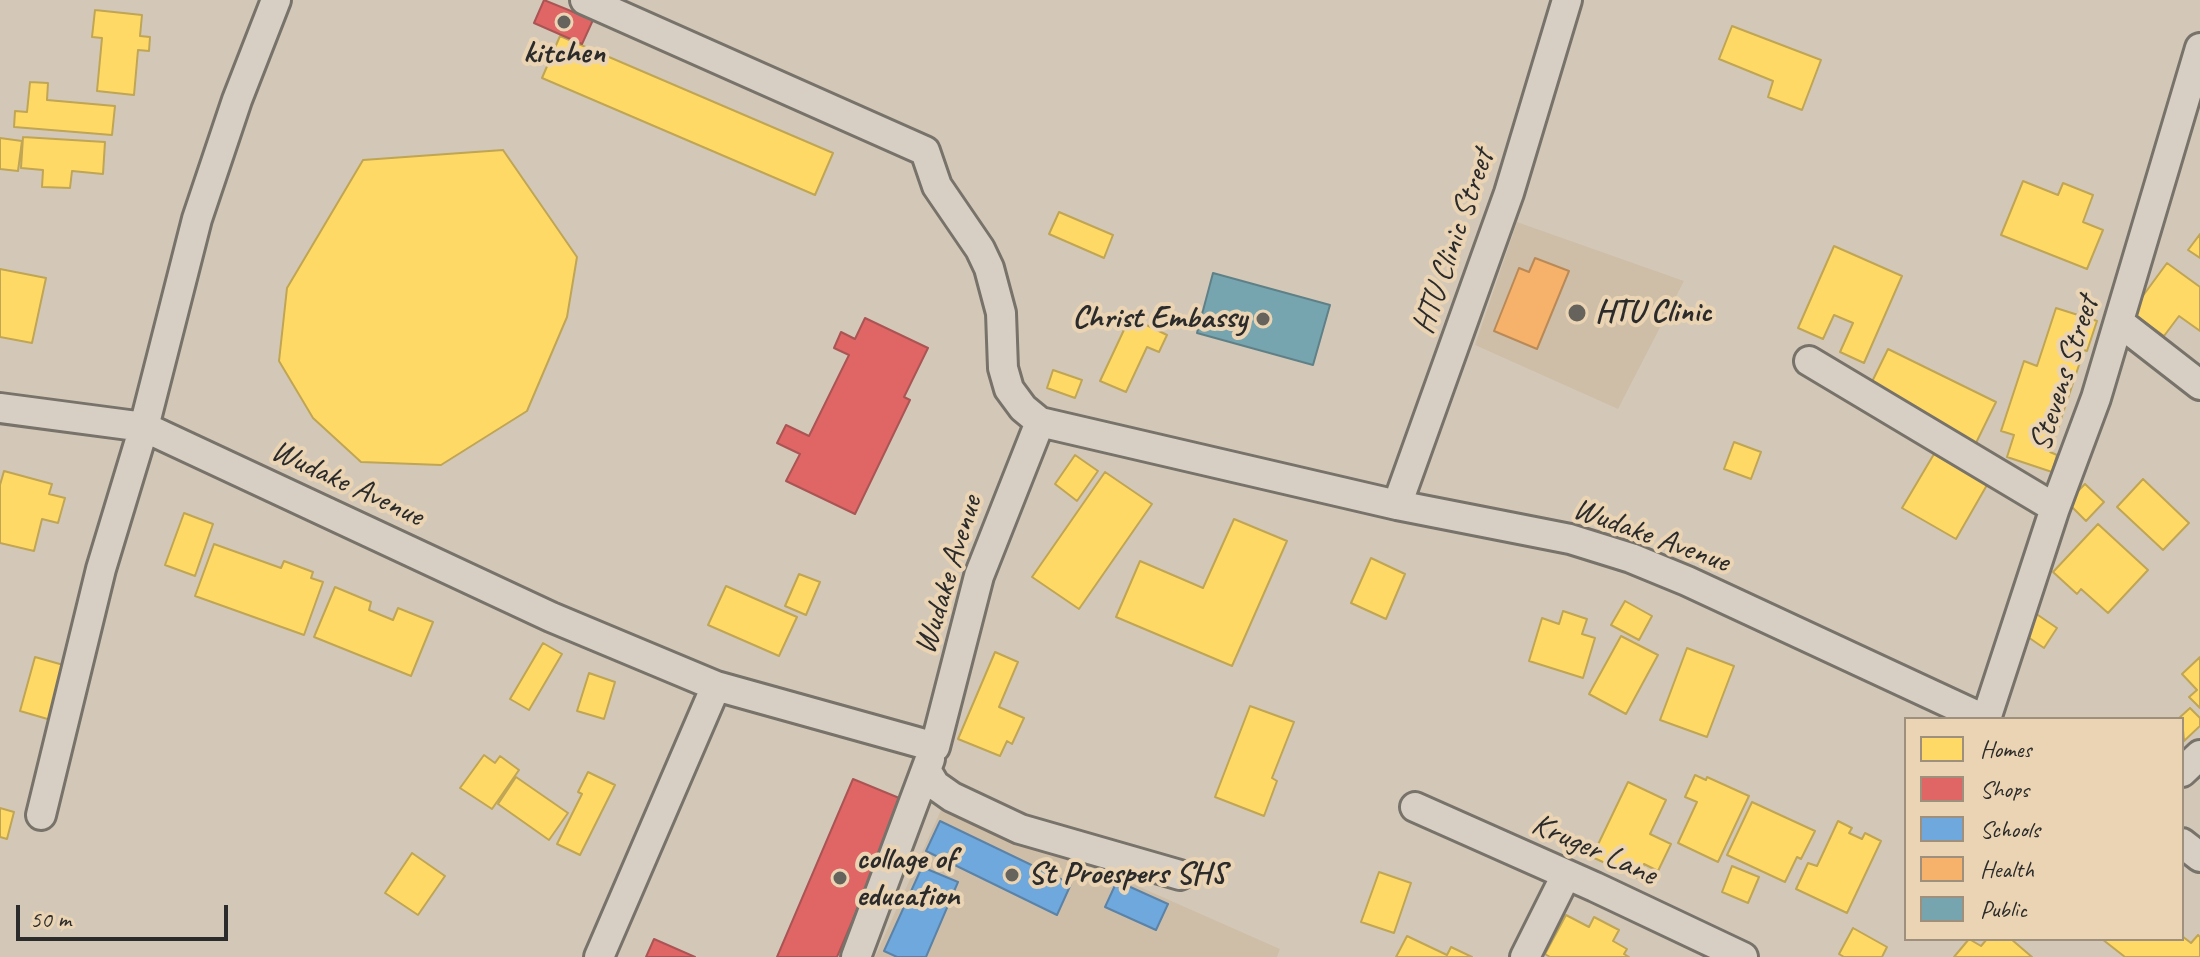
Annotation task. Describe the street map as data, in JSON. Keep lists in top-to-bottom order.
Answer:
{
  "streets": {
    "street": [
      "HTU Clinic Street",
      "Stevens Street",
      "Wudake Avenue",
      "Kruger Lane"
    ]
  },
  "crossings": [
    ["HTU Clinic Street", "Wudake Avenue"]
  ],
  "places": [
    "kitchen",
    "HTU Clinic",
    "Christ Embassy",
    "St Proespers SHS",
    "collage of education"
  ],
  "legend": [
    "Homes",
    "Shops",
    "Schools",
    "Health",
    "Public"
  ],
  "scale_bar": "50 m"
}
